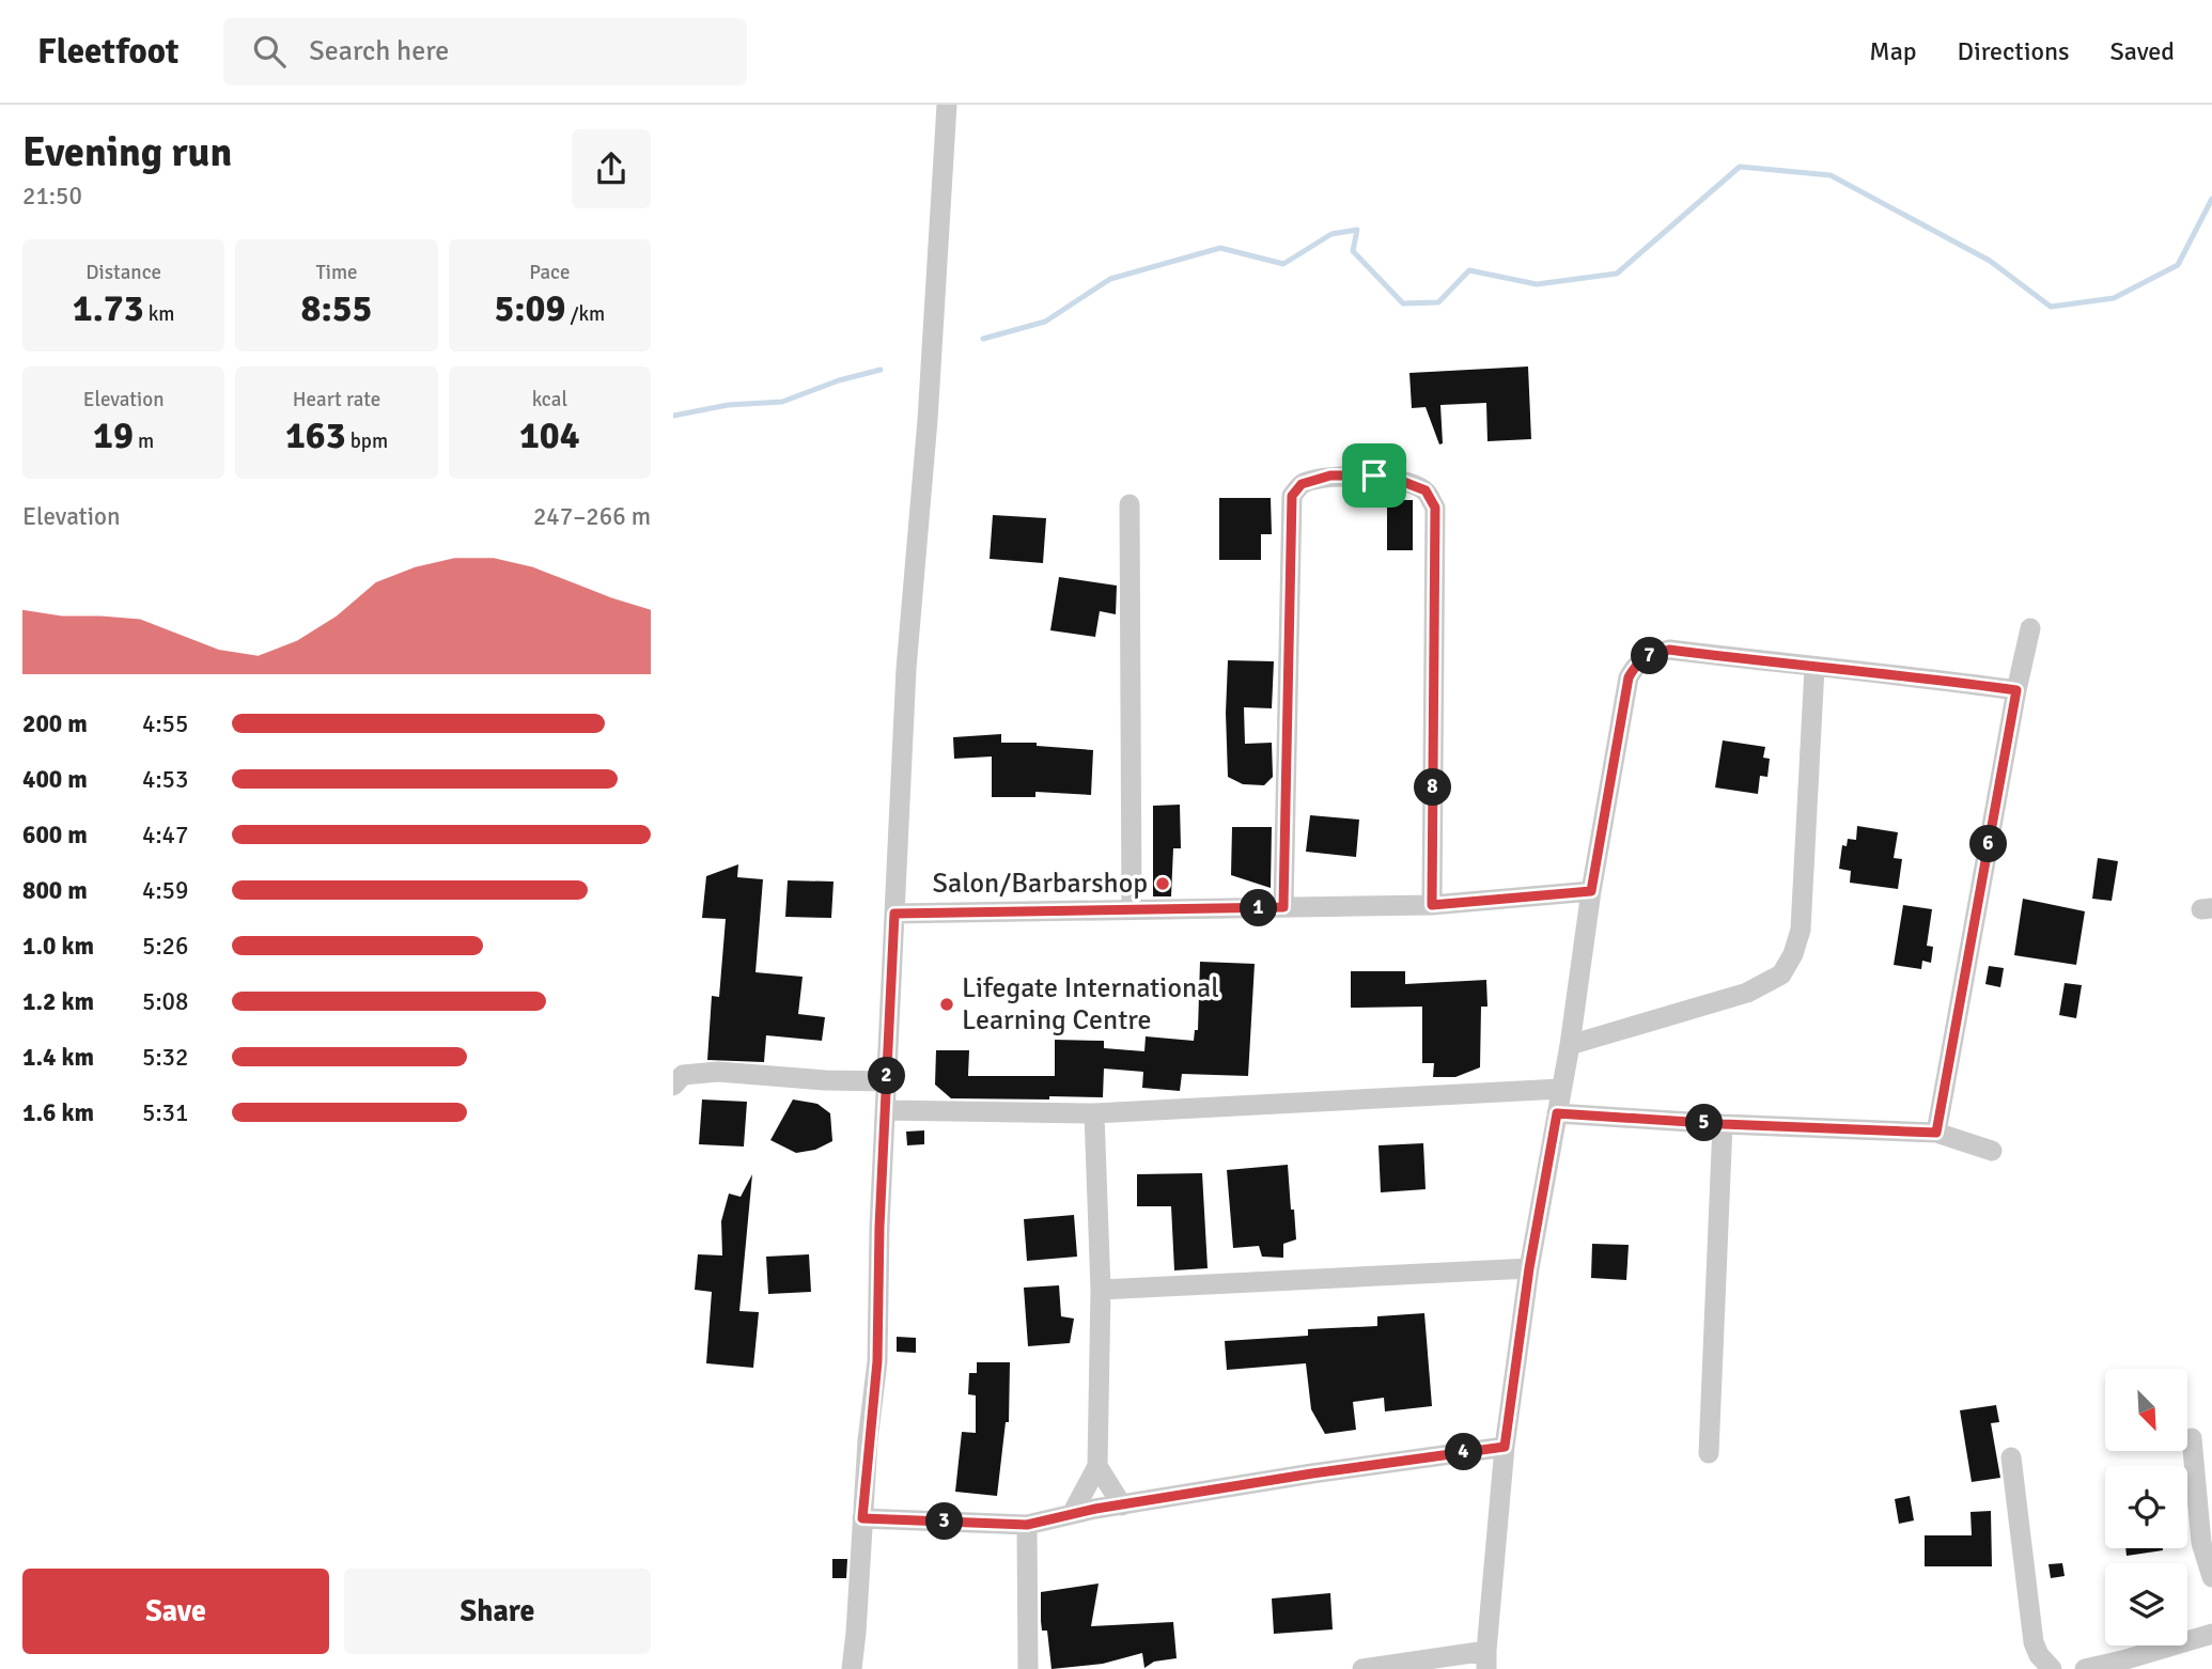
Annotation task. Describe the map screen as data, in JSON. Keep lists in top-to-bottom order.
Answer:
{
  "places": ["Salon/Barbarshop", "Lifegate International Learning Centre"],
  "north": "bottom right",
  "page": {
    "header": "Fleetfoot",
    "search": "Search here",
    "nav": ["Map", "Directions", "Saved"],
    "heading": ["Evening run", "21:50"],
    "stats": [
      ["Distance", "1.73 km"],
      ["Time", "8:55"],
      ["Pace", "5:09 /km"],
      ["Elevation", "19 m"],
      ["Heart rate", "163 bpm"],
      ["kcal", "104"]
    ],
    "chart": ["Elevation", "247–266 m"],
    "pins": [
      "7",
      "8",
      "6",
      "1",
      "2",
      "5",
      "4",
      "3"
    ],
    "list": [
      {
        "name": "200 m",
        "note": "4:55"
      },
      {
        "name": "400 m",
        "note": "4:53"
      },
      {
        "name": "600 m",
        "note": "4:47"
      },
      {
        "name": "800 m",
        "note": "4:59"
      },
      {
        "name": "1.0 km",
        "note": "5:26"
      },
      {
        "name": "1.2 km",
        "note": "5:08"
      },
      {
        "name": "1.4 km",
        "note": "5:32"
      },
      {
        "name": "1.6 km",
        "note": "5:31"
      }
    ],
    "buttons": ["Save", "Share"]
  }
}
